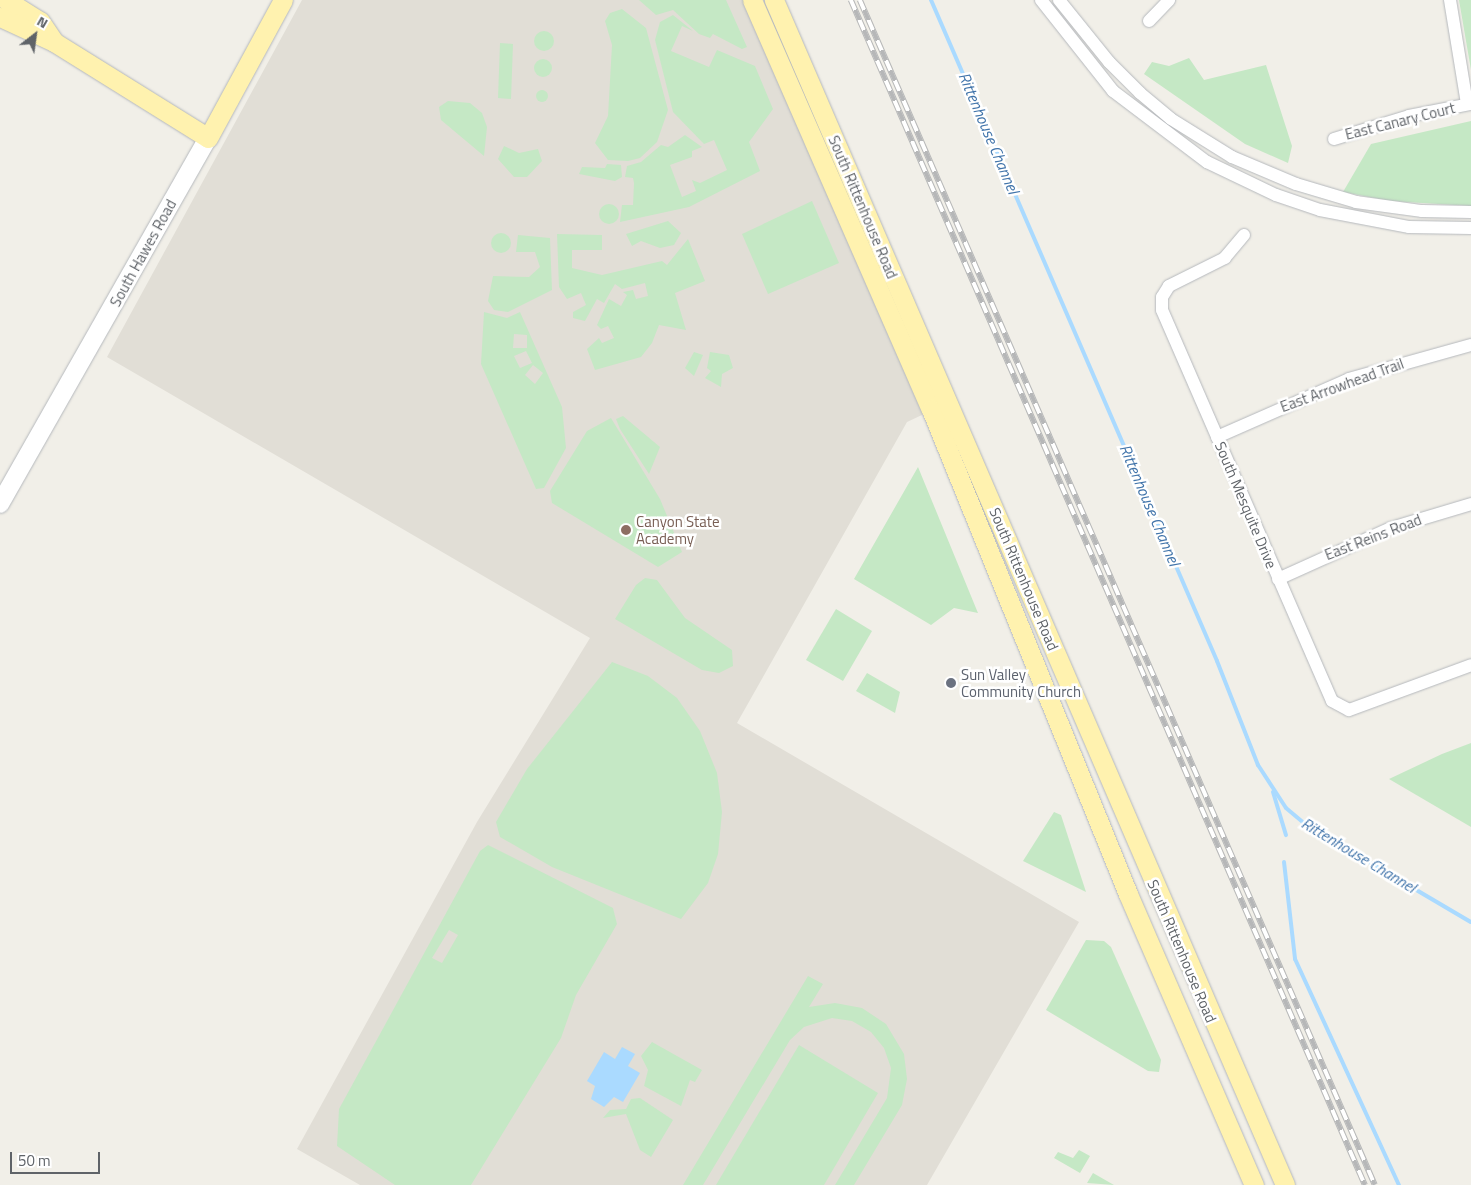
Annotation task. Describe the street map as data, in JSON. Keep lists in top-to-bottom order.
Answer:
{
  "streets": {
    "main road": ["South Rittenhouse Road", "South Hawes Road"],
    "street": [
      "East Canary Court",
      "East Arrowhead Trail",
      "South Mesquite Drive",
      "East Reins Road"
    ]
  },
  "crossings": [
    ["East Arrowhead Trail", "South Mesquite Drive"],
    ["South Mesquite Drive", "East Reins Road"]
  ],
  "water": ["Rittenhouse Channel"],
  "places": ["Canyon State Academy", "Sun Valley Community Church"],
  "scale_bar": "50 m",
  "north": "top right"
}
